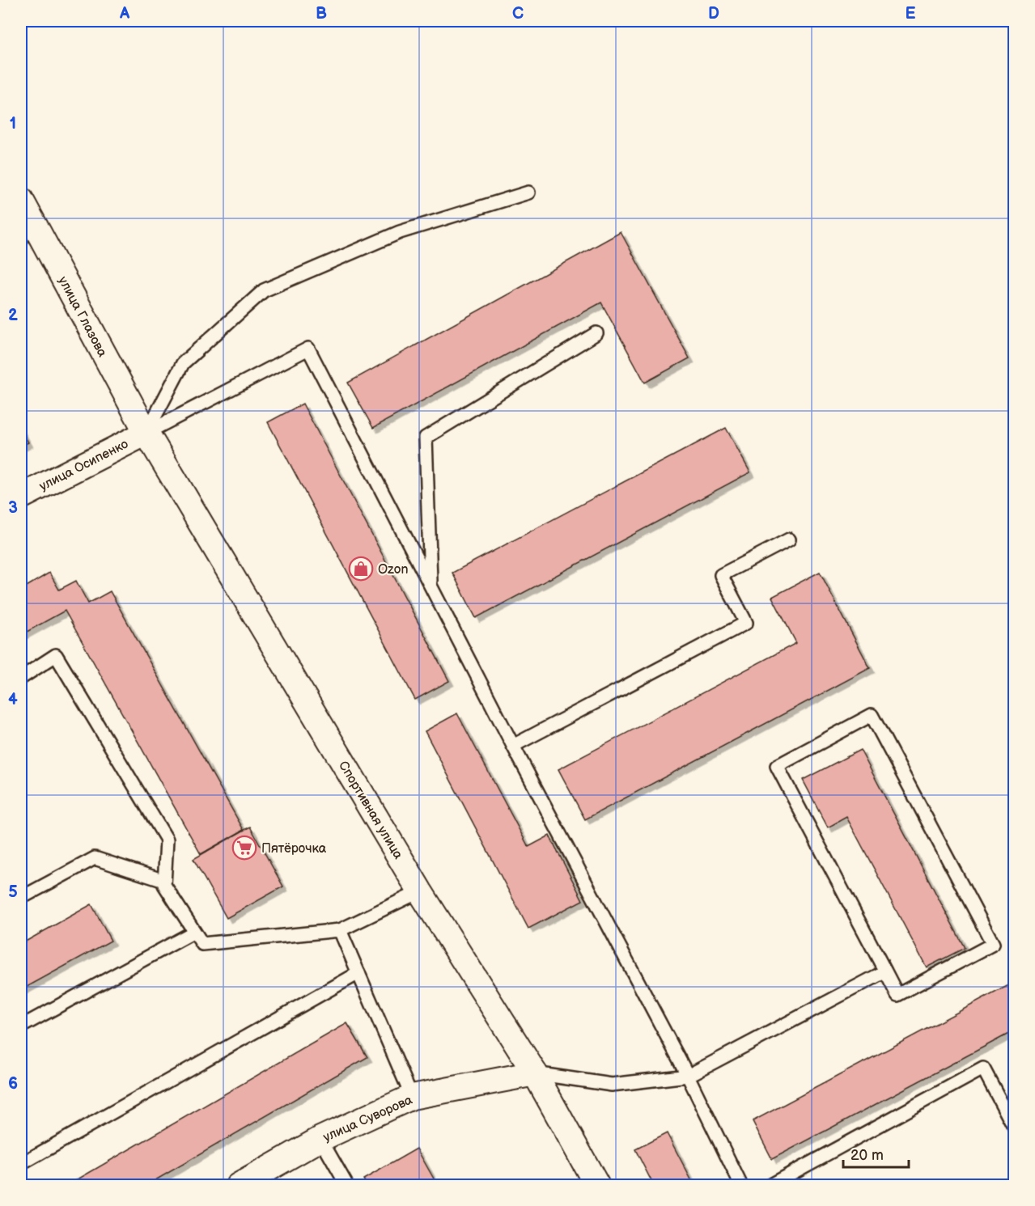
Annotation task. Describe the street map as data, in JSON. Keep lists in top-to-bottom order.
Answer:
{
  "streets": {
    "street": [
      "улица Глазова",
      "улица Осипенко",
      "Спортивная улица",
      "улица Суворова"
    ]
  },
  "crossings": [
    ["улица Глазова", "улица Осипенко"],
    ["улица Глазова", "Спортивная улица"],
    ["улица Осипенко", "Спортивная улица"],
    ["Спортивная улица", "улица Суворова"]
  ],
  "places": {
    "shop": ["Ozon"],
    "supermarket": ["Пятёрочка"]
  },
  "scale_bar": "20 m",
  "grid": {
    "columns": [
      "A",
      "B",
      "C",
      "D",
      "E"
    ],
    "rows": [
      "1",
      "2",
      "3",
      "4",
      "5",
      "6"
    ]
  }
}
